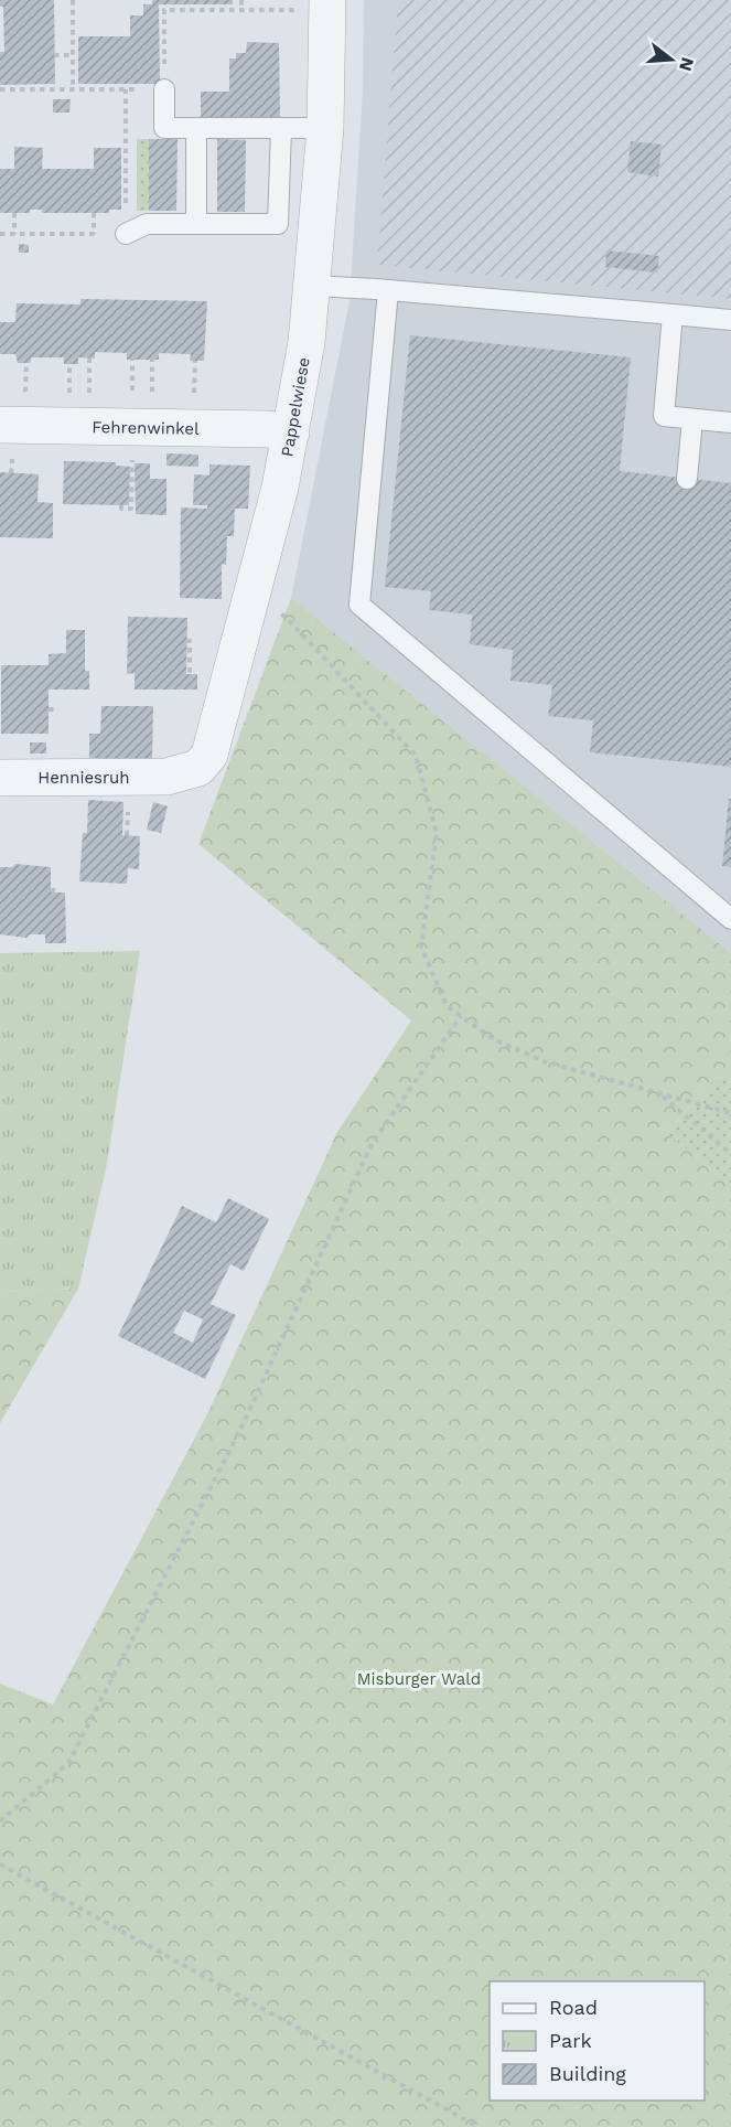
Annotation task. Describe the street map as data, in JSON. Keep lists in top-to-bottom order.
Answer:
{
  "streets": {
    "street": ["Pappelwiese", "Fehrenwinkel", "Henniesruh"]
  },
  "crossings": [
    ["Pappelwiese", "Fehrenwinkel"],
    ["Pappelwiese", "Henniesruh"]
  ],
  "parks": ["Misburger Wald"],
  "legend": ["Road", "Park", "Building"],
  "north": "right"
}
